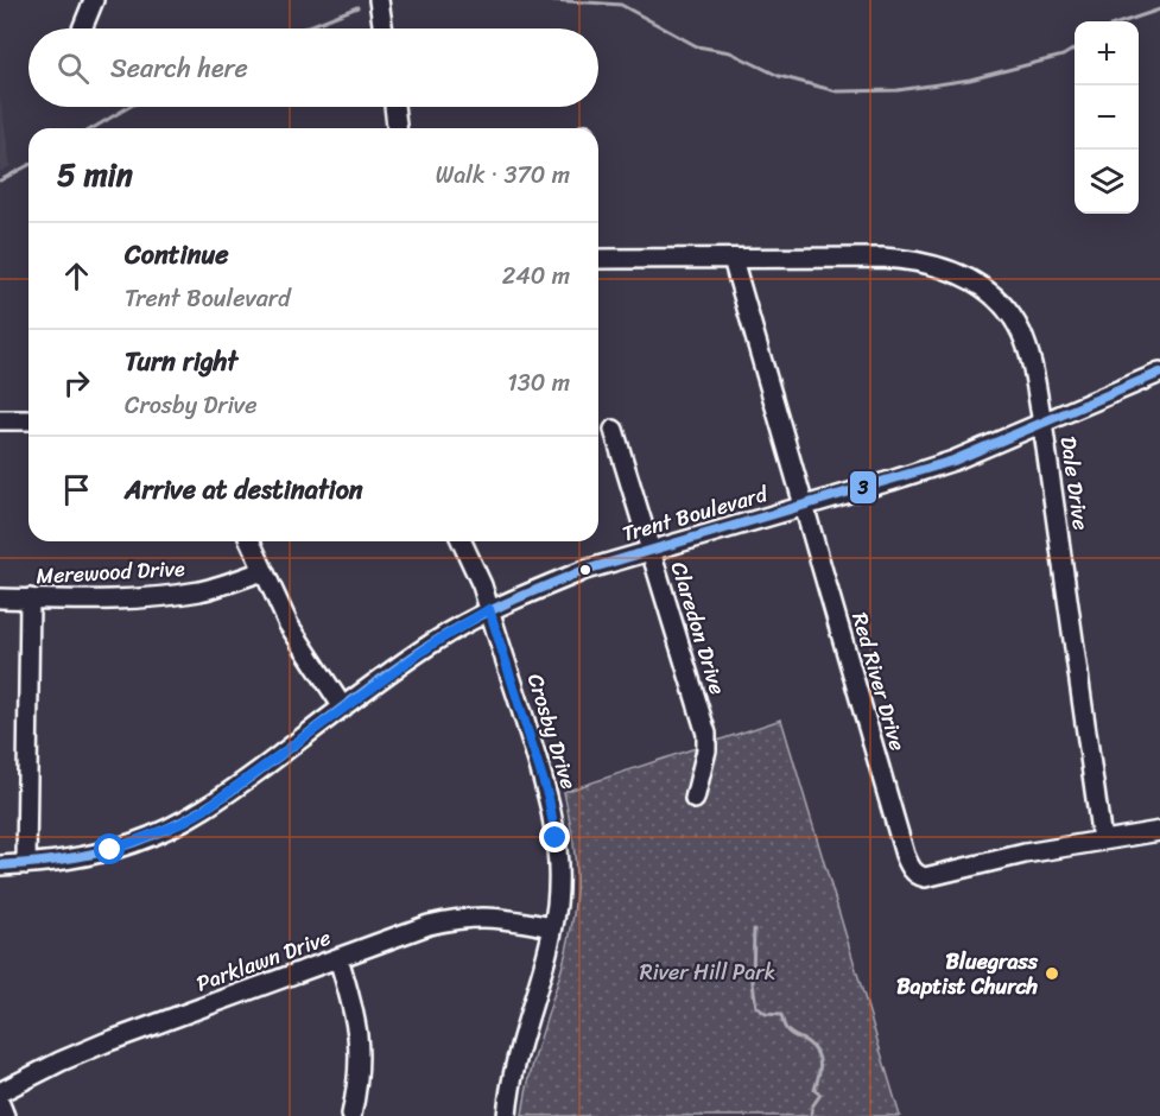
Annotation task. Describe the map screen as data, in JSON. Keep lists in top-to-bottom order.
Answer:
{
  "streets": {
    "street": [
      "Dale Drive",
      "Trent Boulevard",
      "Merewood Drive",
      "Claredon Drive",
      "Red River Drive",
      "Crosby Drive",
      "Parklawn Drive"
    ]
  },
  "crossings": [
    ["Dale Drive", "Trent Boulevard"],
    ["Dale Drive", "Red River Drive"],
    ["Trent Boulevard", "Claredon Drive"],
    ["Trent Boulevard", "Red River Drive"],
    ["Trent Boulevard", "Crosby Drive"],
    ["Crosby Drive", "Parklawn Drive"]
  ],
  "parks": ["River Hill Park"],
  "places": ["Bluegrass Baptist Church"],
  "lines": ["transit line 3"],
  "page": {
    "map_buttons": ["+", "−"],
    "search": "Search here",
    "heading": ["5 min", "Walk · 370 m"],
    "list": [
      ["Continue", "Trent Boulevard", "240 m"],
      ["Turn right", "Crosby Drive", "130 m"],
      "Arrive at destination"
    ]
  }
}
